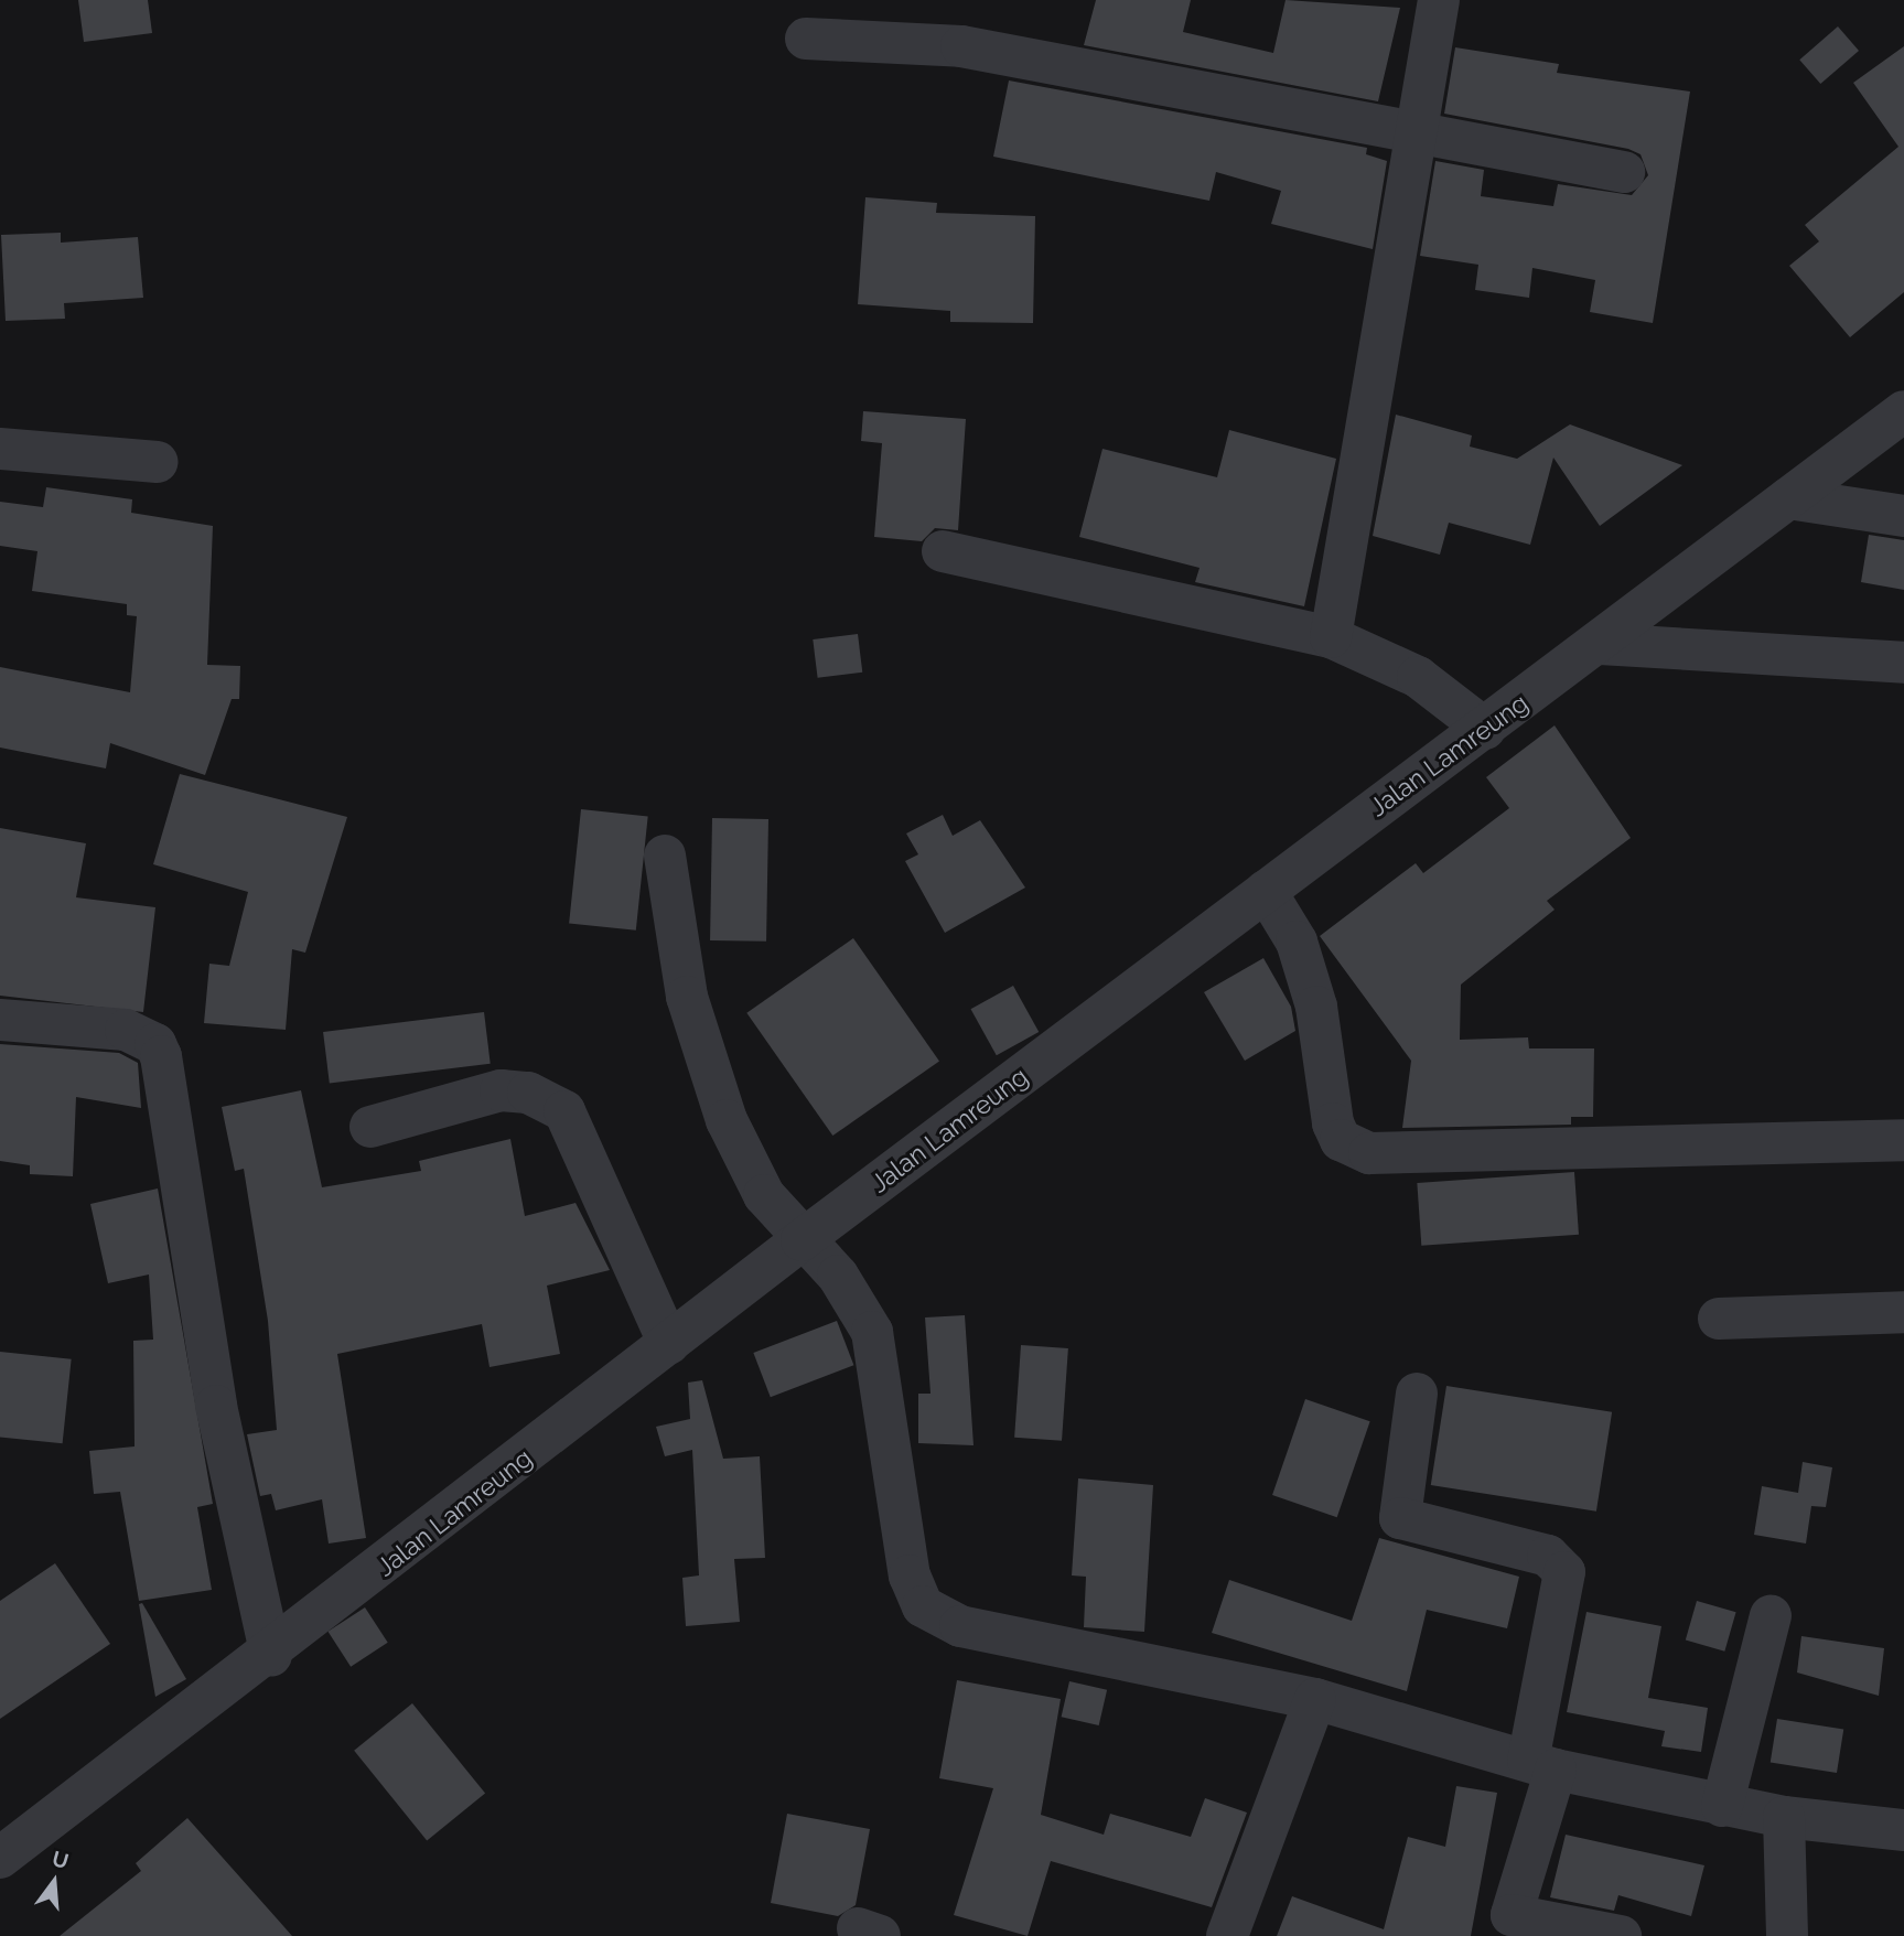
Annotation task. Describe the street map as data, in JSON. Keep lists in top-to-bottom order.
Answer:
{
  "streets": {
    "street": ["Jalan Lamreung"]
  },
  "north": "top"
}
